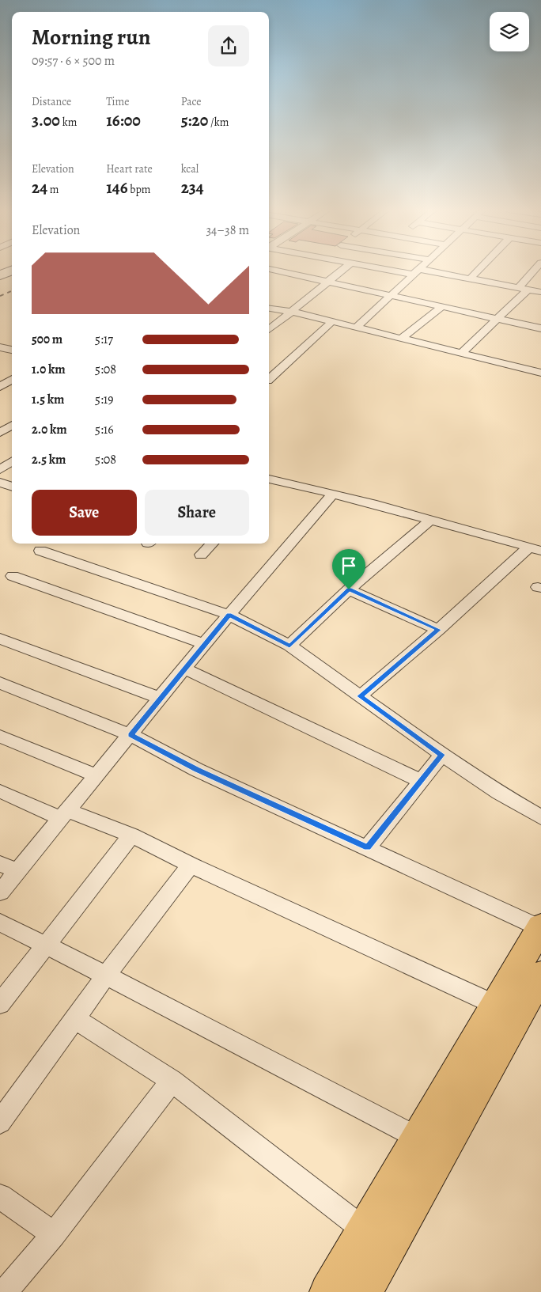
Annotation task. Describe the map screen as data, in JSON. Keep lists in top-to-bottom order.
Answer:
{
  "page": {
    "heading": ["Morning run", "09:57 · 6 × 500 m"],
    "stats": [
      ["Distance", "3.00 km"],
      ["Time", "16:00"],
      ["Pace", "5:20 /km"],
      ["Elevation", "24 m"],
      ["Heart rate", "146 bpm"],
      ["kcal", "234"]
    ],
    "chart": ["Elevation", "34–38 m"],
    "list": [
      {
        "name": "500 m",
        "note": "5:17"
      },
      {
        "name": "1.0 km",
        "note": "5:08"
      },
      {
        "name": "1.5 km",
        "note": "5:19"
      },
      {
        "name": "2.0 km",
        "note": "5:16"
      },
      {
        "name": "2.5 km",
        "note": "5:08"
      }
    ],
    "buttons": ["Save", "Share"]
  }
}
